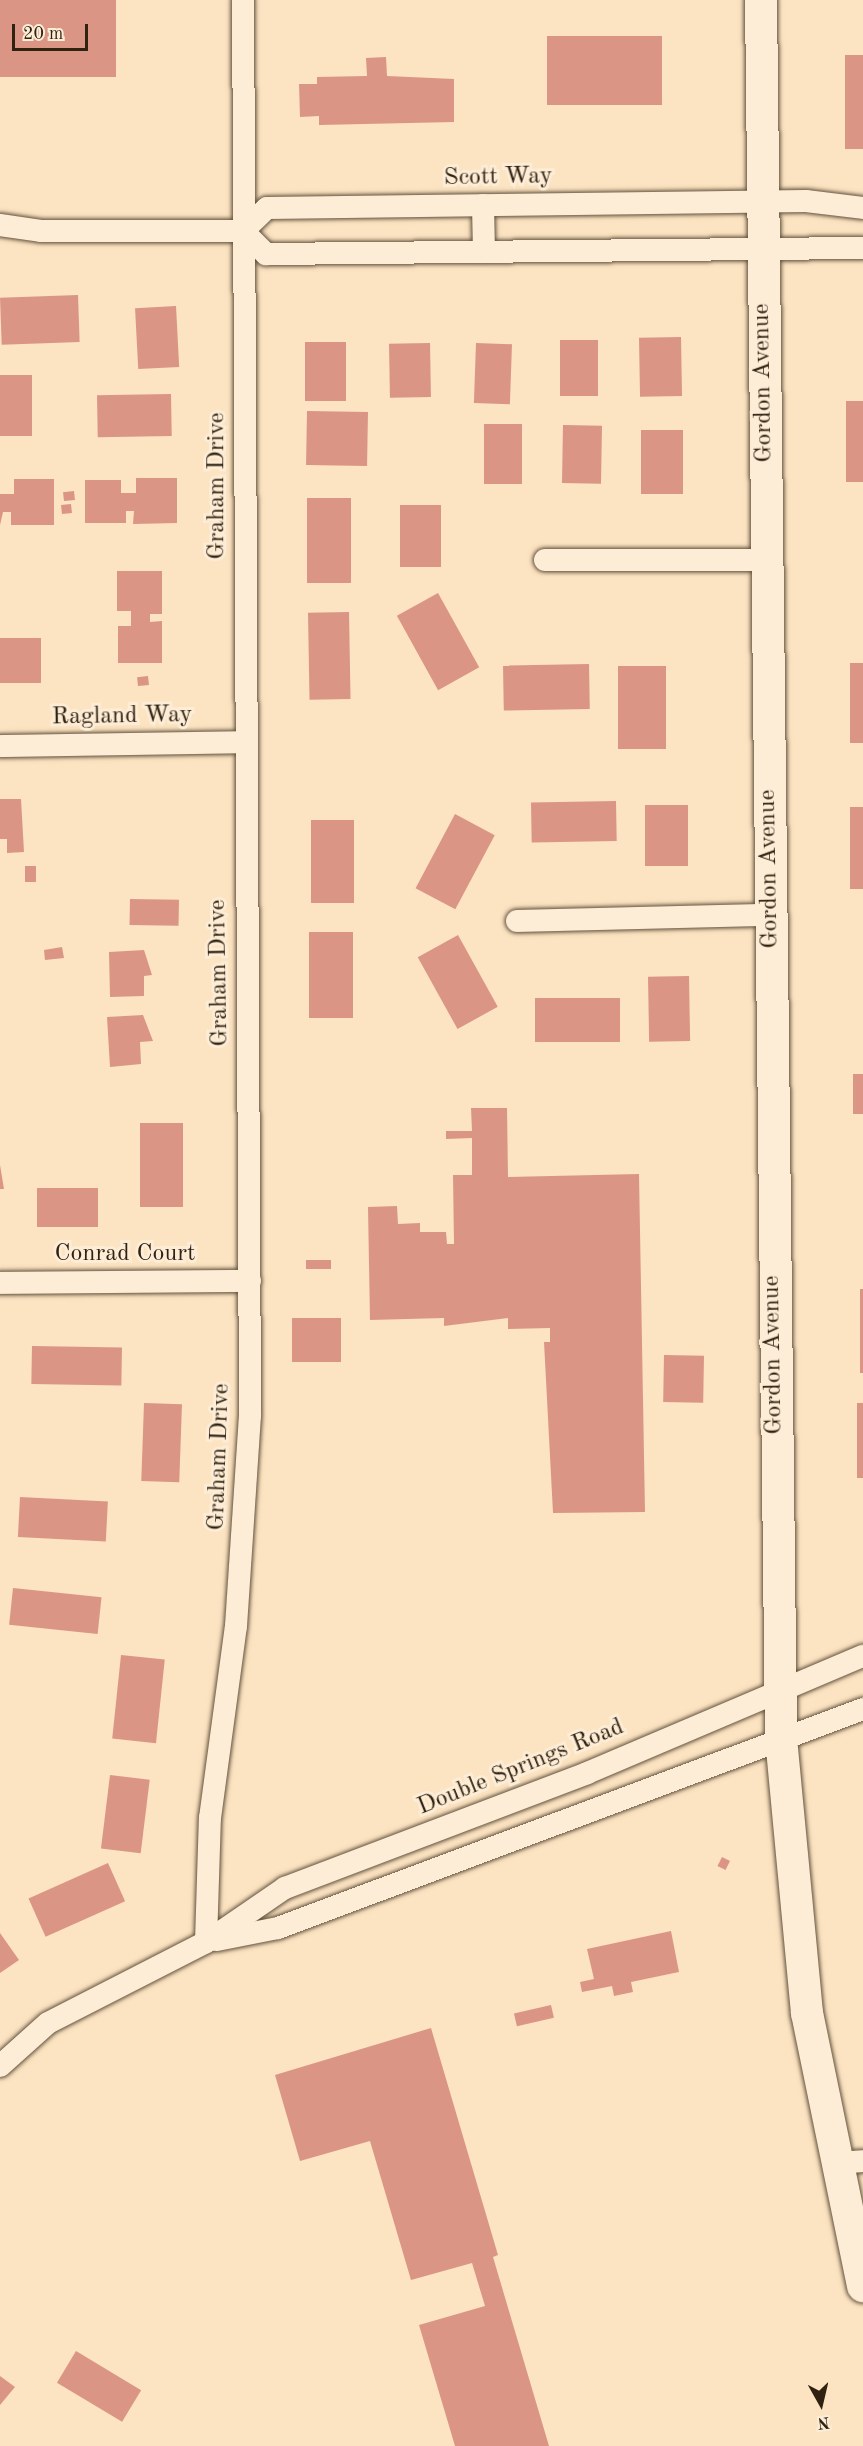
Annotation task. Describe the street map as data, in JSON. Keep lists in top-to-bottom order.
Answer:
{
  "streets": {
    "main road": ["Gordon Avenue"],
    "street": [
      "Scott Way",
      "Graham Drive",
      "Ragland Way",
      "Conrad Court",
      "Double Springs Road"
    ]
  },
  "crossings": [
    ["Scott Way", "Gordon Avenue"],
    ["Scott Way", "Graham Drive"],
    ["Gordon Avenue", "Double Springs Road"],
    ["Graham Drive", "Ragland Way"],
    ["Graham Drive", "Conrad Court"],
    ["Graham Drive", "Double Springs Road"]
  ],
  "scale_bar": "20 m",
  "north": "bottom"
}
